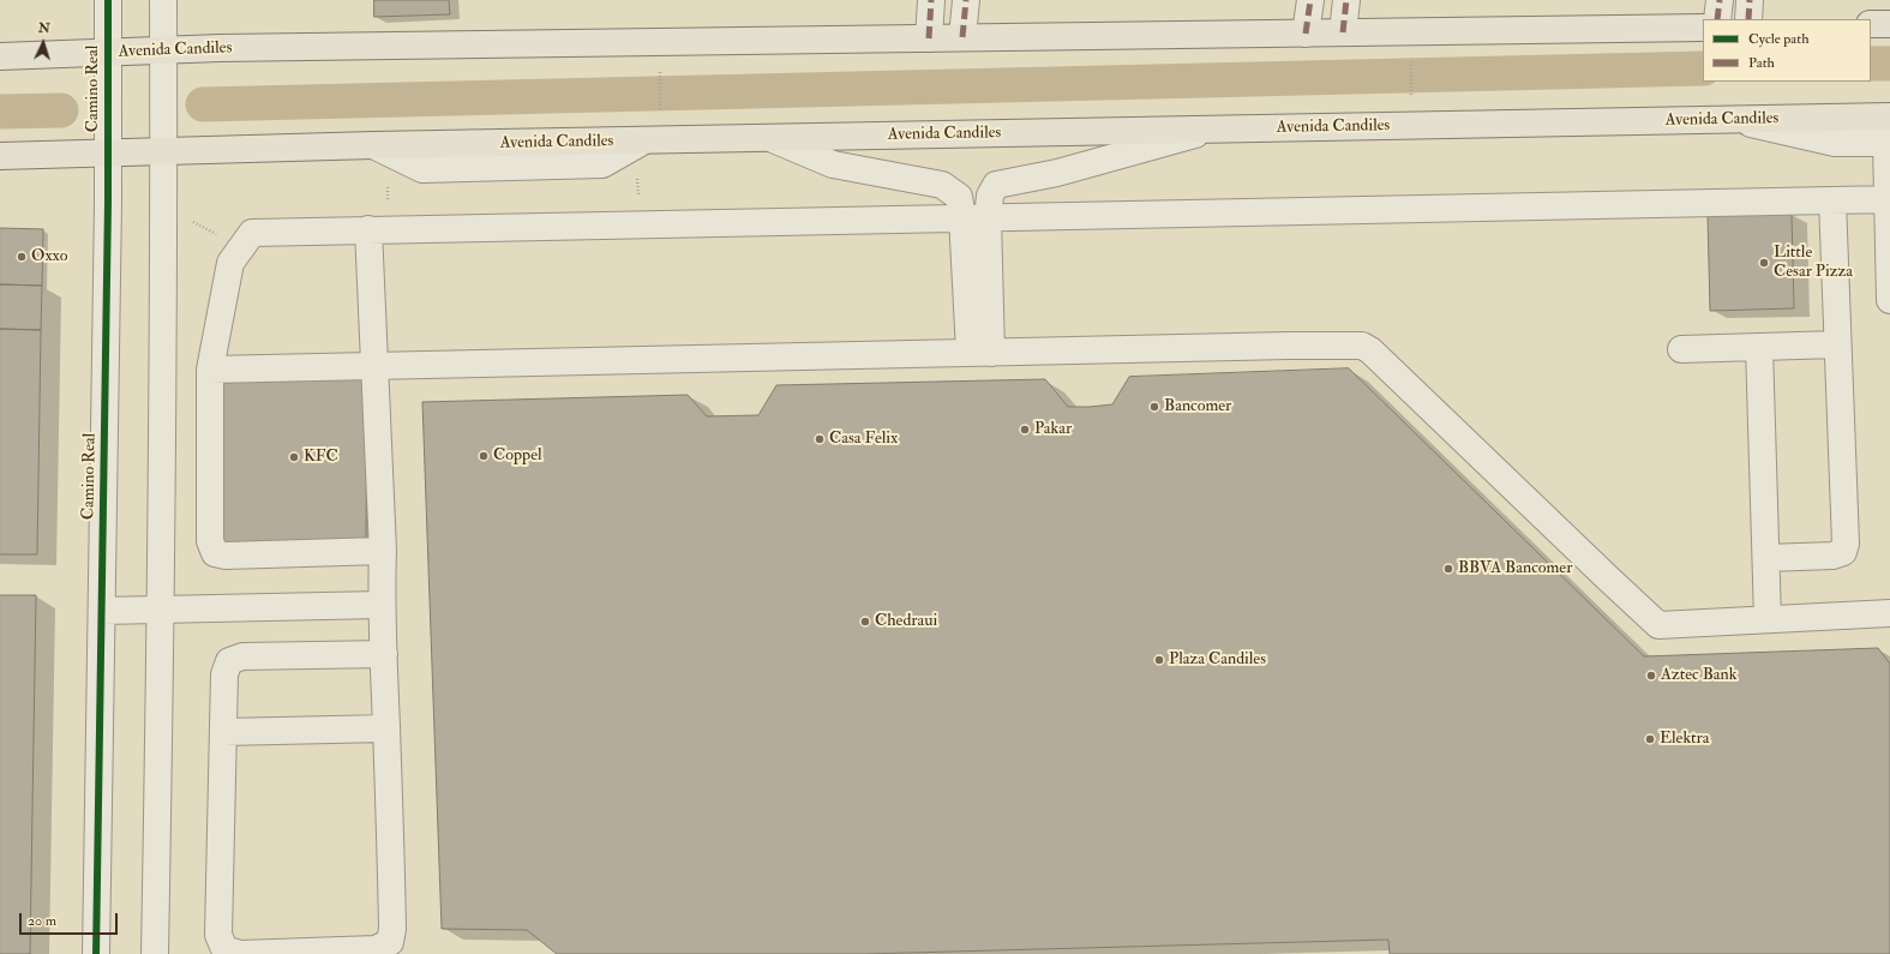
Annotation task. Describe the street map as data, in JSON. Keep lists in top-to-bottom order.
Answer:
{
  "streets": {
    "main road": ["Avenida Candiles"],
    "street": ["Camino Real"]
  },
  "crossings": [
    ["Avenida Candiles", "Camino Real"]
  ],
  "places": [
    "Oxxo",
    "Little Cesar Pizza",
    "Bancomer",
    "Pakar",
    "Casa Felix",
    "Coppel",
    "KFC",
    "BBVA Bancomer",
    "Chedraui",
    "Plaza Candiles",
    "Aztec Bank",
    "Elektra"
  ],
  "legend": ["Cycle path", "Path"],
  "scale_bar": "20 m",
  "north": "top"
}
